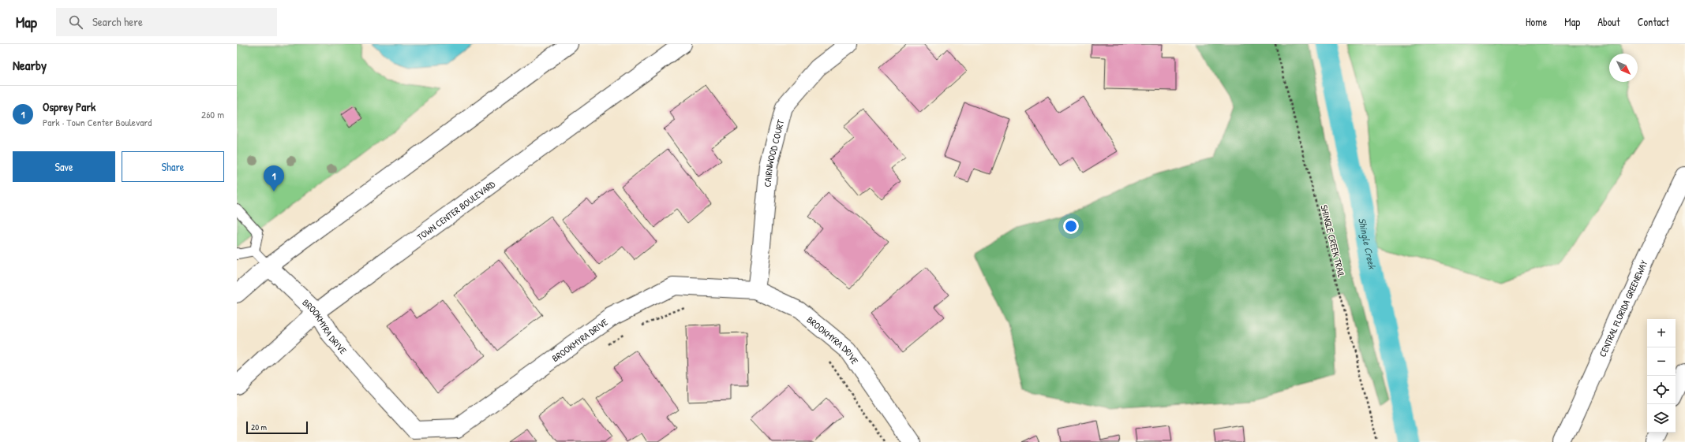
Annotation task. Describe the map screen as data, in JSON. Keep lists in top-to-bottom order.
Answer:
{
  "streets": {
    "main road": [
      "CAIRNWOOD COURT",
      "TOWN CENTER BOULEVARD",
      "CENTRAL FLORIDA GREENEWAY",
      "BROOKMYRA DRIVE"
    ],
    "path": ["SHINGLE CREEK TRAIL"]
  },
  "crossings": [
    ["CAIRNWOOD COURT", "BROOKMYRA DRIVE"],
    ["TOWN CENTER BOULEVARD", "BROOKMYRA DRIVE"]
  ],
  "water": ["Shingle Creek"],
  "scale_bar": "20 m",
  "north": "bottom right",
  "page": {
    "header": "Map",
    "search": "Search here",
    "nav": [
      "Home",
      "Map",
      "About",
      "Contact"
    ],
    "heading": "Nearby",
    "list": [
      {
        "mark": "1",
        "name": "Osprey Park",
        "note": "Park · Town Center Boulevard",
        "value": "260 m"
      }
    ],
    "buttons": ["Save", "Share"],
    "pins": "1",
    "map_buttons": ["+", "−"],
    "scale": "20 m"
  }
}
